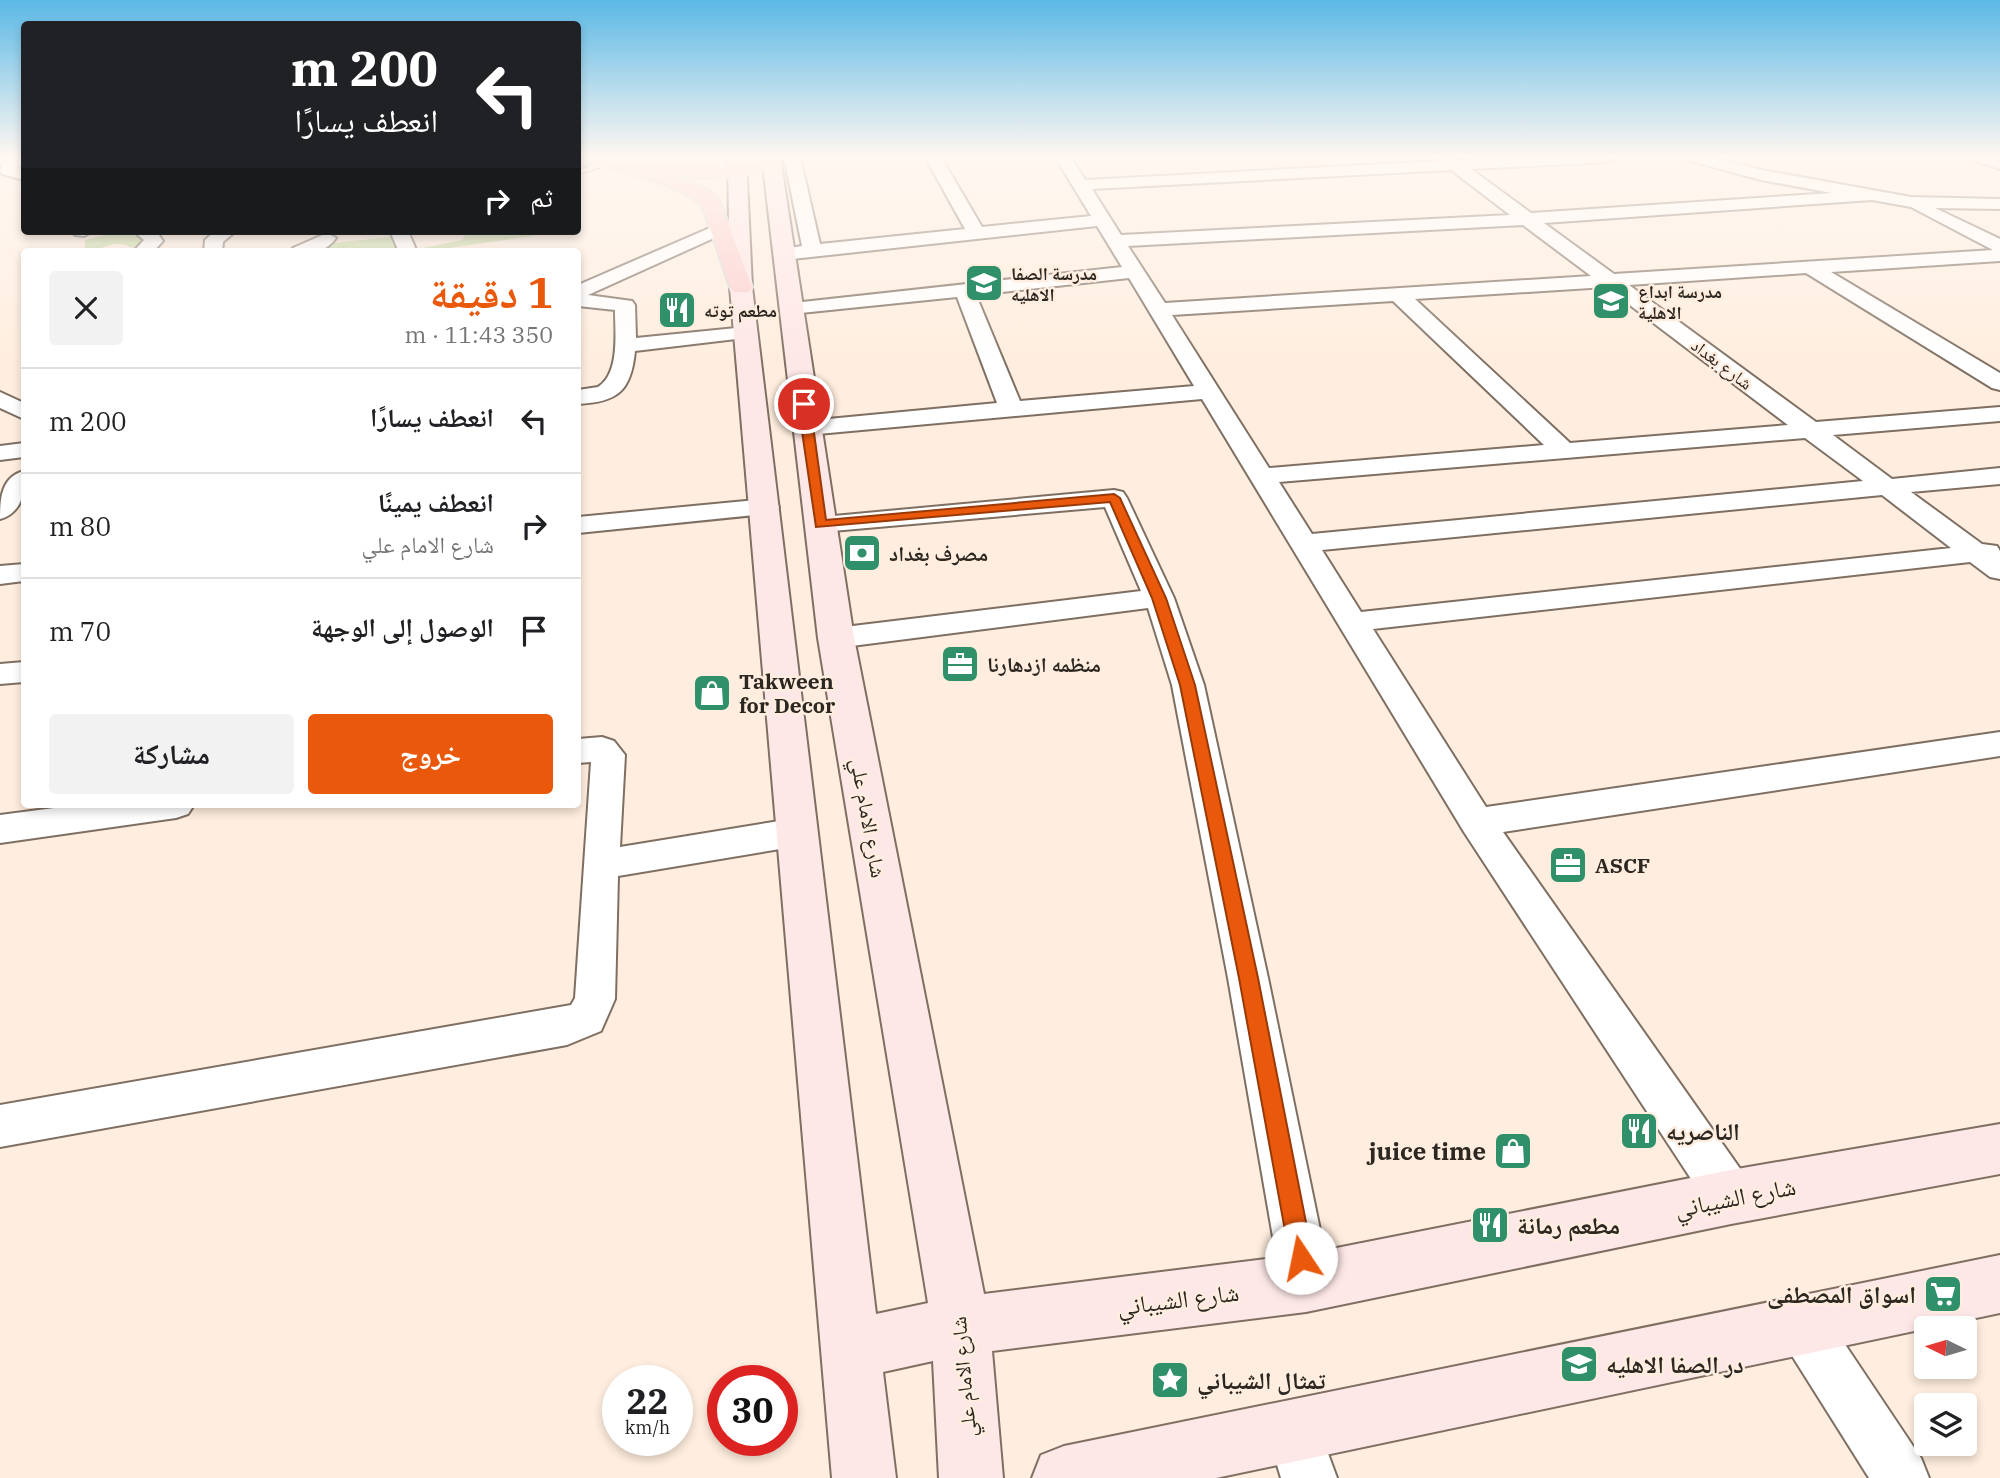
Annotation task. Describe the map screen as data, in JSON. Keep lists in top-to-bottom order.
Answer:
{
  "streets": {
    "main road": ["شارع الامام علي", "شارع الشيباني"],
    "street": ["شارع بغداد"]
  },
  "crossings": [
    ["شارع الامام علي", "شارع الشيباني"]
  ],
  "places": {
    "school or university": ["مدرسة الصفا الاهليه", "مدرسة ابداع الاهلية", "در الصفا الاهليه"],
    "restaurant": ["مطعم توته", "الناصريه", "مطعم رمانة"],
    "bank": ["مصرف بغداد"],
    "office": ["منظمه ازدهارنا", "ASCF"],
    "shop": ["Takween for Decor", "juice time"],
    "supermarket": ["اسواق المصطفى"],
    "place": ["تمثال الشيباني"]
  },
  "north": "left",
  "page": {
    "turn": ["200 m", "انعطف يسارًا"],
    "then": "ثم",
    "heading": ["1 دقيقة", "350 m · 11:43"],
    "list": [
      {
        "name": "انعطف يسارًا",
        "value": "200 m"
      },
      {
        "name": "انعطف يمينًا",
        "note": "شارع الامام علي",
        "value": "80 m"
      },
      {
        "name": "الوصول إلى الوجهة",
        "value": "70 m"
      }
    ],
    "buttons": ["خروج", "مشاركة"],
    "speed": "22 km/h",
    "limit": "30"
  }
}
